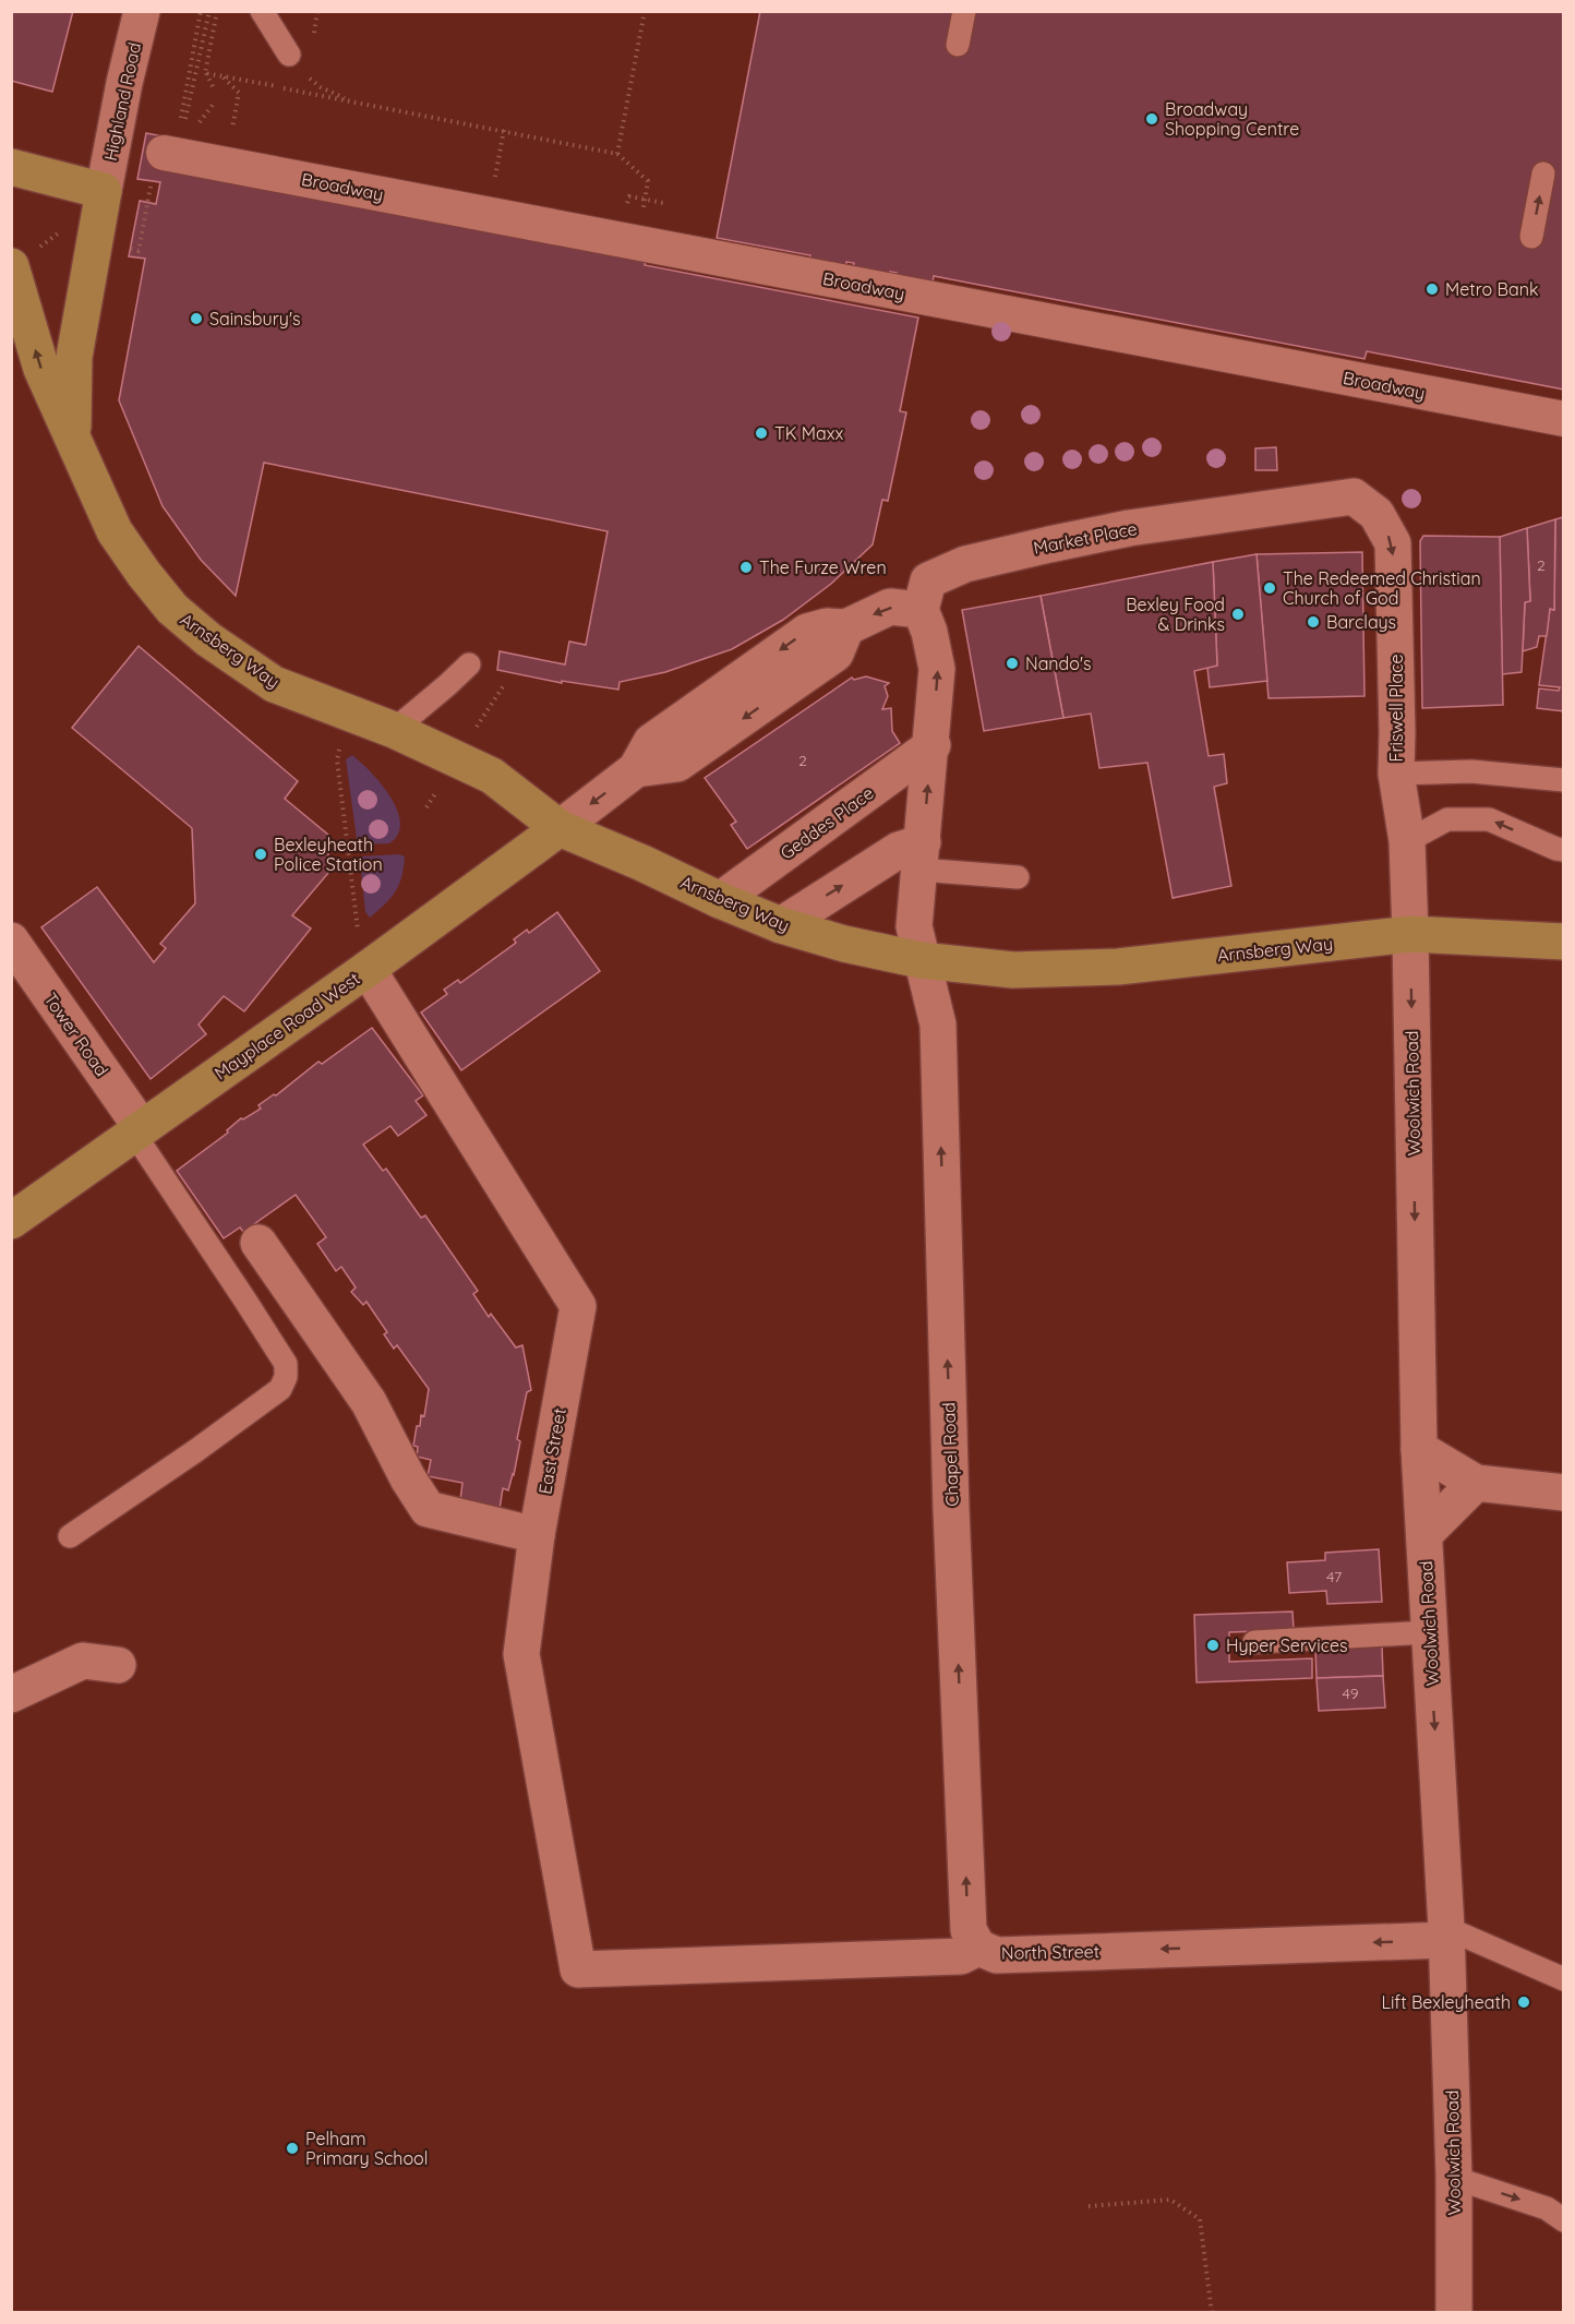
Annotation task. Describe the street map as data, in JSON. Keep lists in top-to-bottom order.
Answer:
{
  "streets": {
    "main road": ["Arnsberg Way", "Mayplace Road West"],
    "street": [
      "Highland Road",
      "Broadway",
      "Market Place",
      "Friswell Place",
      "Geddes Place",
      "Tower Road",
      "Woolwich Road",
      "East Street",
      "Chapel Road",
      "North Street"
    ]
  },
  "crossings": [
    ["Highland Road", "Arnsberg Way"],
    ["Market Place", "Friswell Place"],
    ["Arnsberg Way", "Friswell Place"],
    ["Arnsberg Way", "Geddes Place"],
    ["Arnsberg Way", "Mayplace Road West"],
    ["Arnsberg Way", "Woolwich Road"],
    ["Arnsberg Way", "Chapel Road"],
    ["Friswell Place", "Woolwich Road"],
    ["Mayplace Road West", "Tower Road"],
    ["Mayplace Road West", "East Street"],
    ["Woolwich Road", "North Street"],
    ["East Street", "North Street"],
    ["Chapel Road", "North Street"]
  ],
  "one_way": [
    "Friswell Place",
    "Woolwich Road",
    "Chapel Road",
    "North Street"
  ],
  "places": [
    "Broadway Shopping Centre",
    "Metro Bank",
    "Sainsbury's",
    "TK Maxx",
    "The Furze Wren",
    "The Redeemed Christian Church of God",
    "Bexley Food & Drinks",
    "Barclays",
    "Nando's",
    "Bexleyheath Police Station",
    "Hyper Services",
    "Lift Bexleyheath",
    "Pelham Primary School"
  ],
  "house_numbers": [
    "2",
    "2",
    "47",
    "49"
  ]
}
